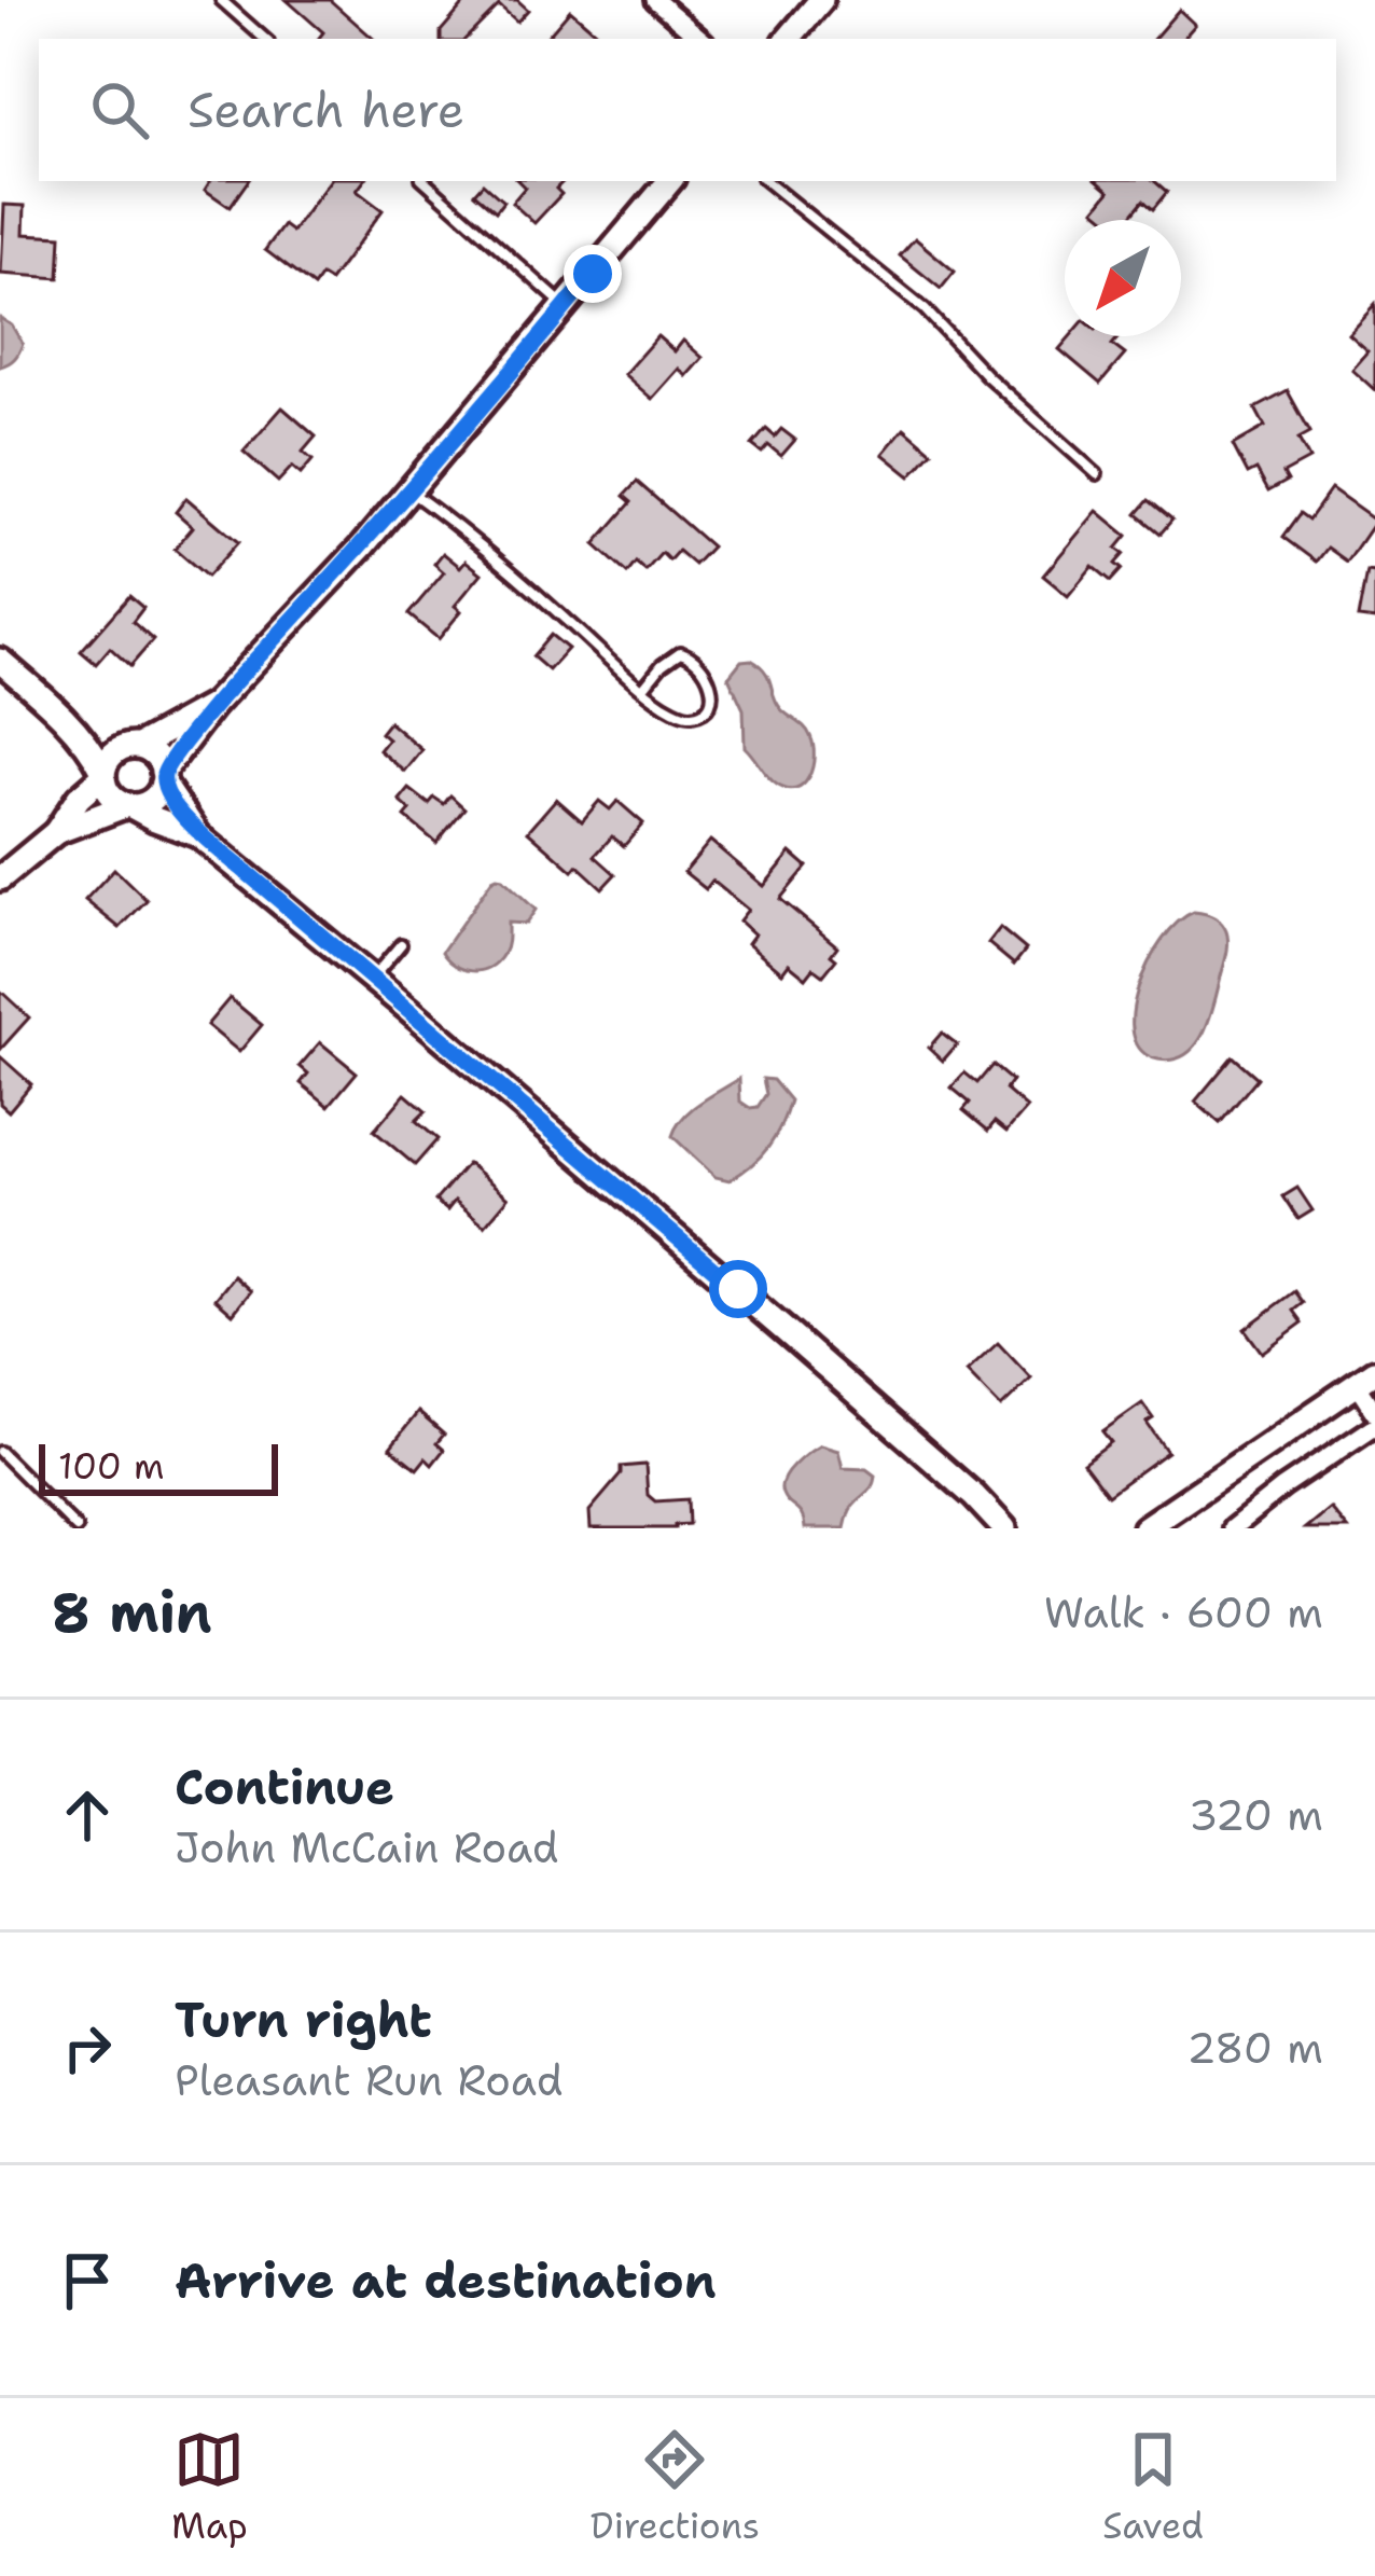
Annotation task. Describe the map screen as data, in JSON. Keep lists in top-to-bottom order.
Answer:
{
  "scale_bar": "100 m",
  "north": "bottom left",
  "page": {
    "search": "Search here",
    "scale": "100 m",
    "heading": ["8 min", "Walk · 600 m"],
    "list": [
      ["Continue", "John McCain Road", "320 m"],
      ["Turn right", "Pleasant Run Road", "280 m"],
      "Arrive at destination"
    ],
    "nav": ["Map", "Directions", "Saved"]
  }
}
